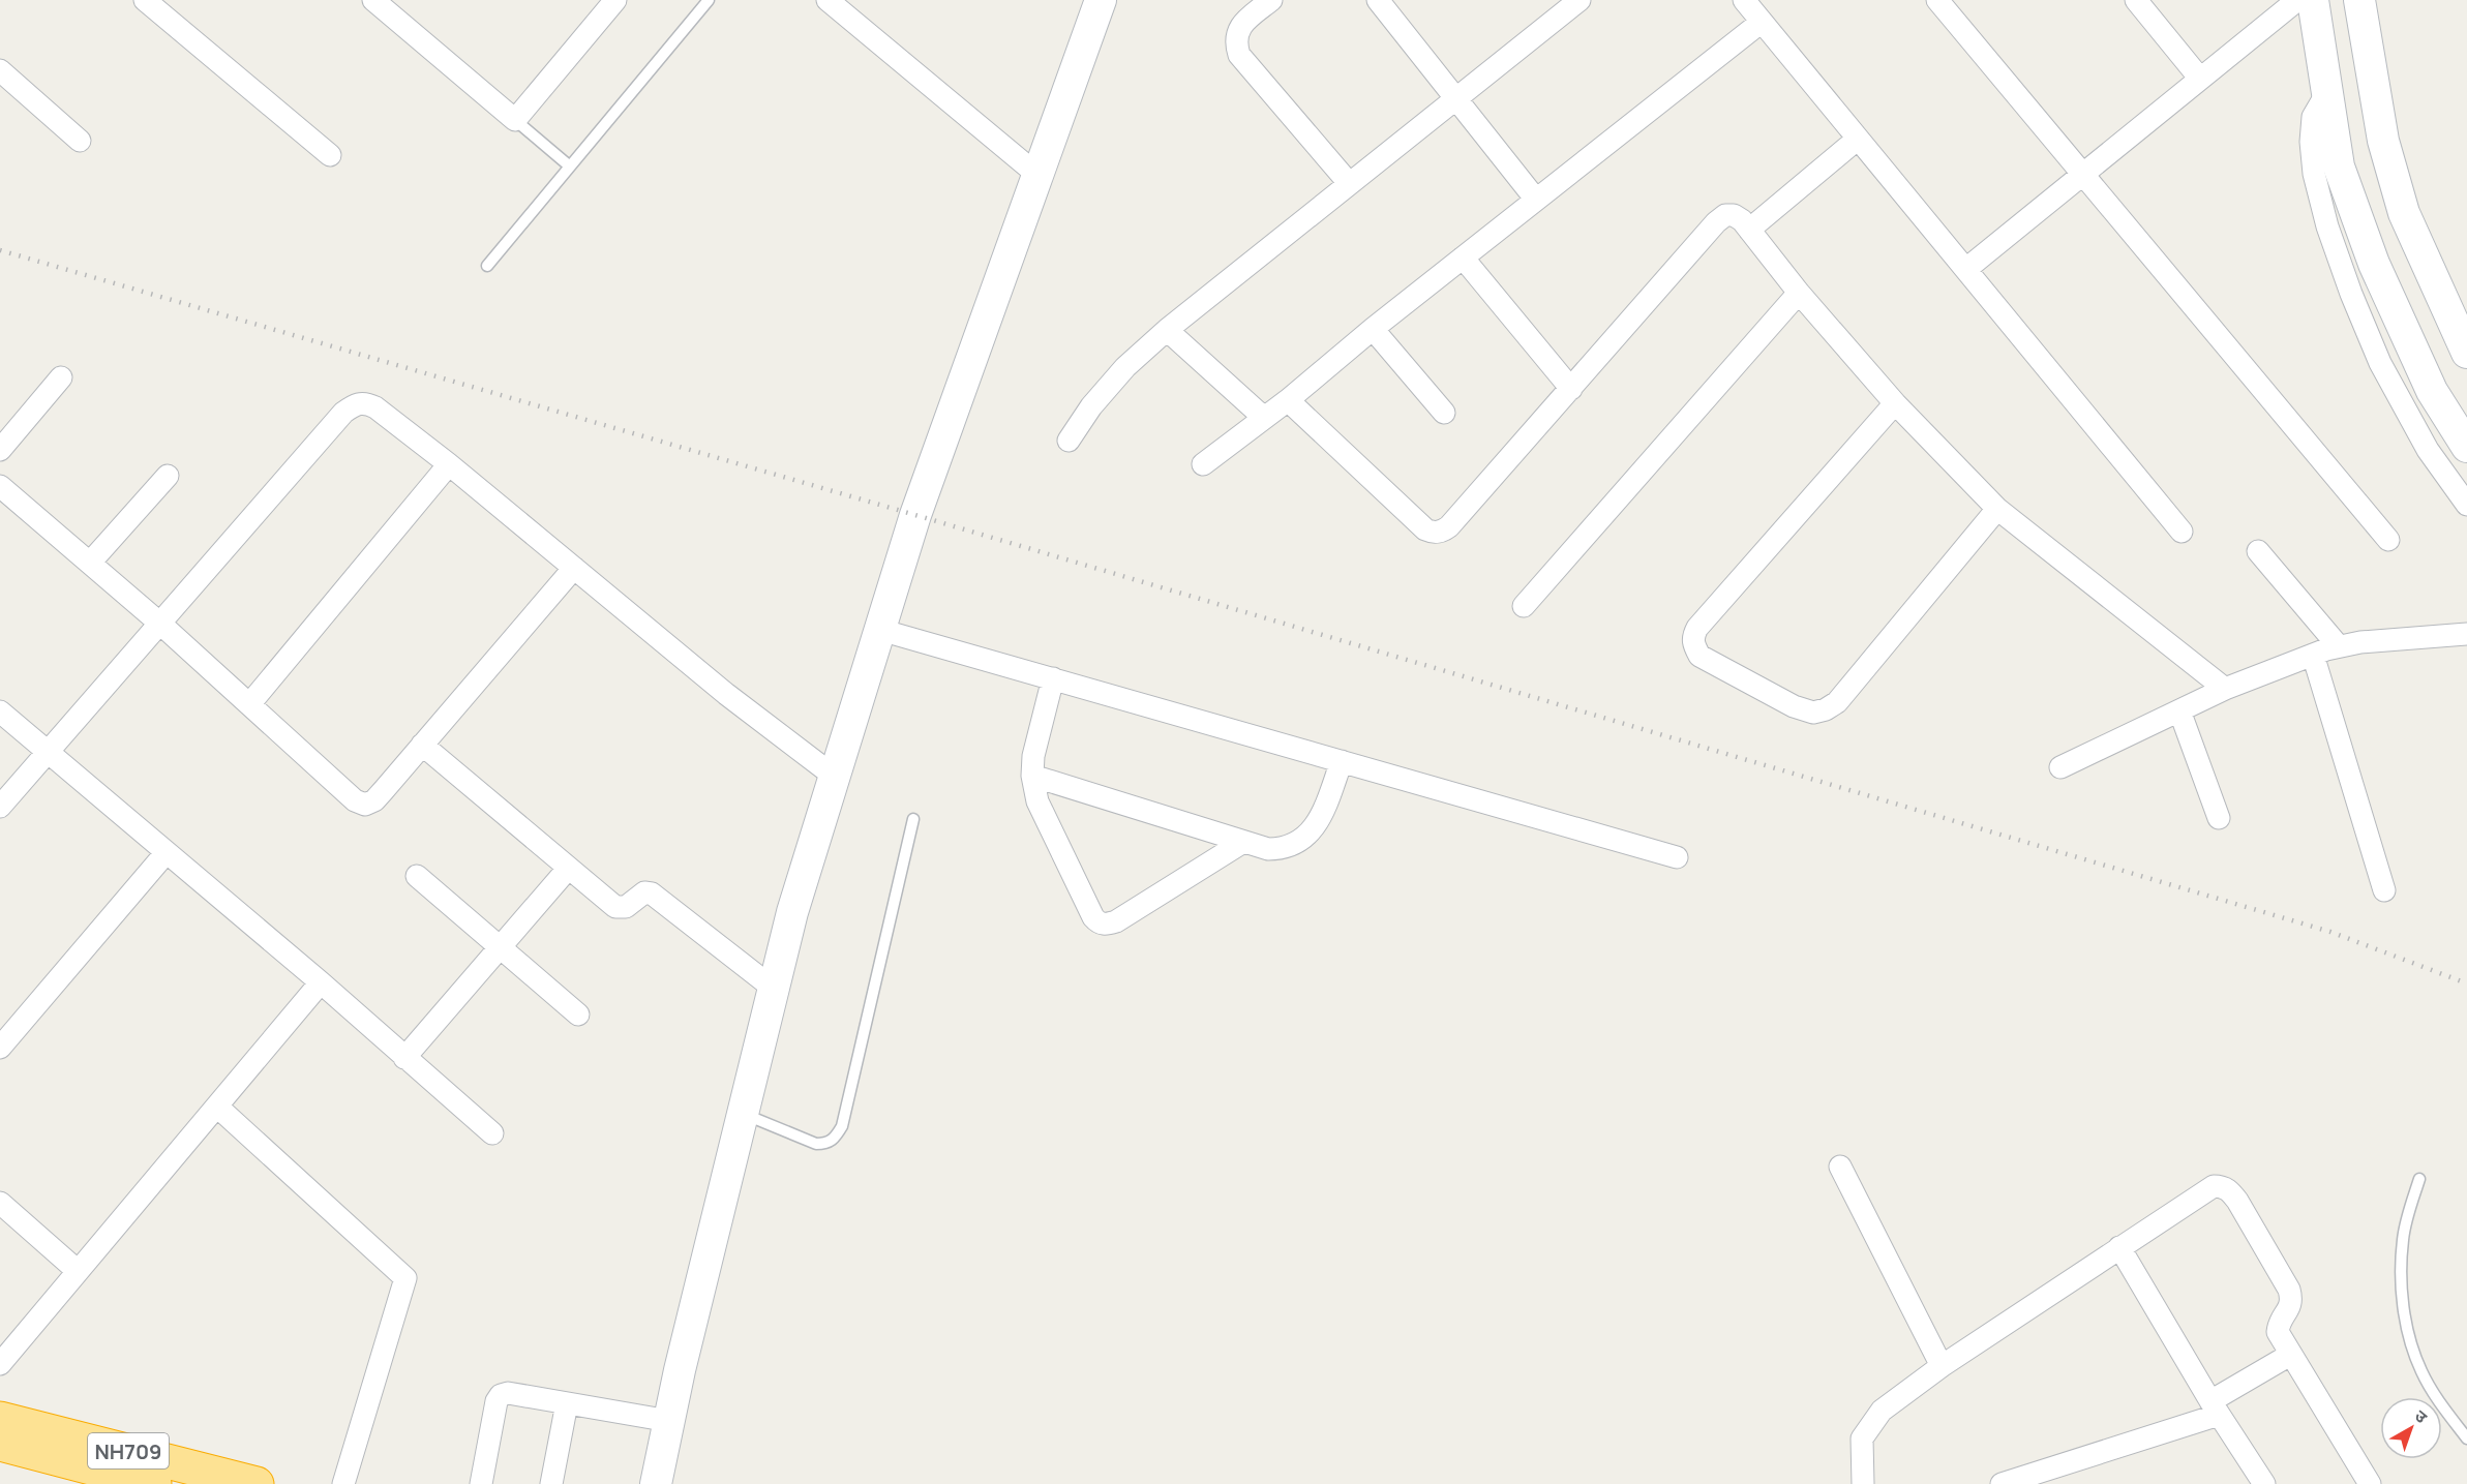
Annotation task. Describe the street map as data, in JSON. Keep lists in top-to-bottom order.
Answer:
{
  "streets": {
    "highway": ["NH709"]
  },
  "north": "top right"
}
